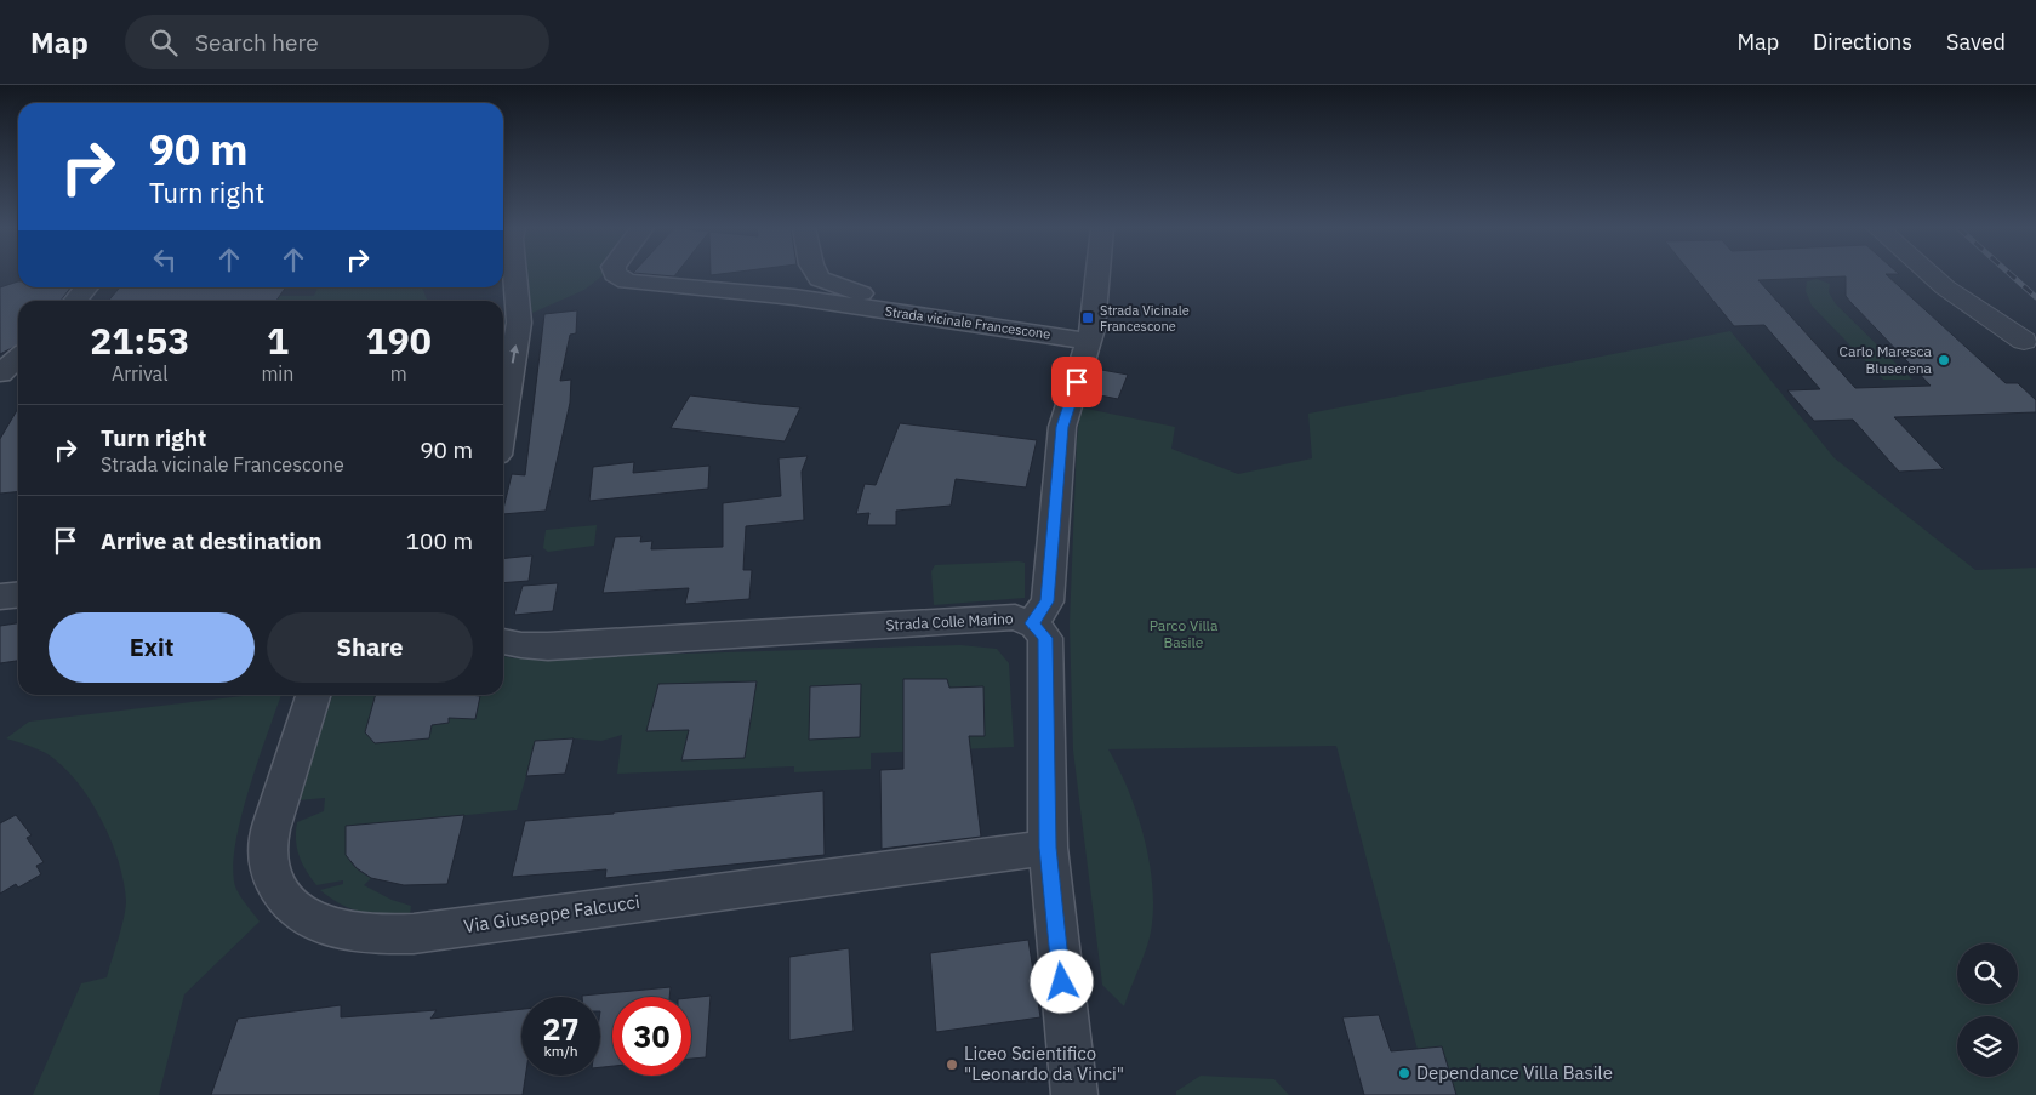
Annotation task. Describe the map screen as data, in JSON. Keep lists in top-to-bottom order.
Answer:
{
  "streets": {
    "street": ["Strada vicinale Francescone", "Strada Colle Marino", "Via Giuseppe Falcucci"]
  },
  "crossings": [
    ["Strada Colle Marino", "Via Giuseppe Falcucci"]
  ],
  "parks": ["Parco Villa Basile"],
  "places": {
    "transit": ["Strada Vicinale Francescone"],
    "other": ["Carlo Maresca Bluserena", "Liceo Scientifico \"Leonardo da Vinci\"", "Dependance Villa Basile"]
  },
  "page": {
    "header": "Map",
    "search": "Search here",
    "nav": ["Map", "Directions", "Saved"],
    "turn": ["90 m", "Turn right"],
    "eta": [
      "21:53",
      "Arrival",
      "1",
      "min",
      "190",
      "m"
    ],
    "list": [
      {
        "name": "Turn right",
        "note": "Strada vicinale Francescone",
        "value": "90 m"
      },
      {
        "name": "Arrive at destination",
        "value": "100 m"
      }
    ],
    "buttons": ["Exit", "Share"],
    "speed": "27 km/h",
    "limit": "30"
  }
}
